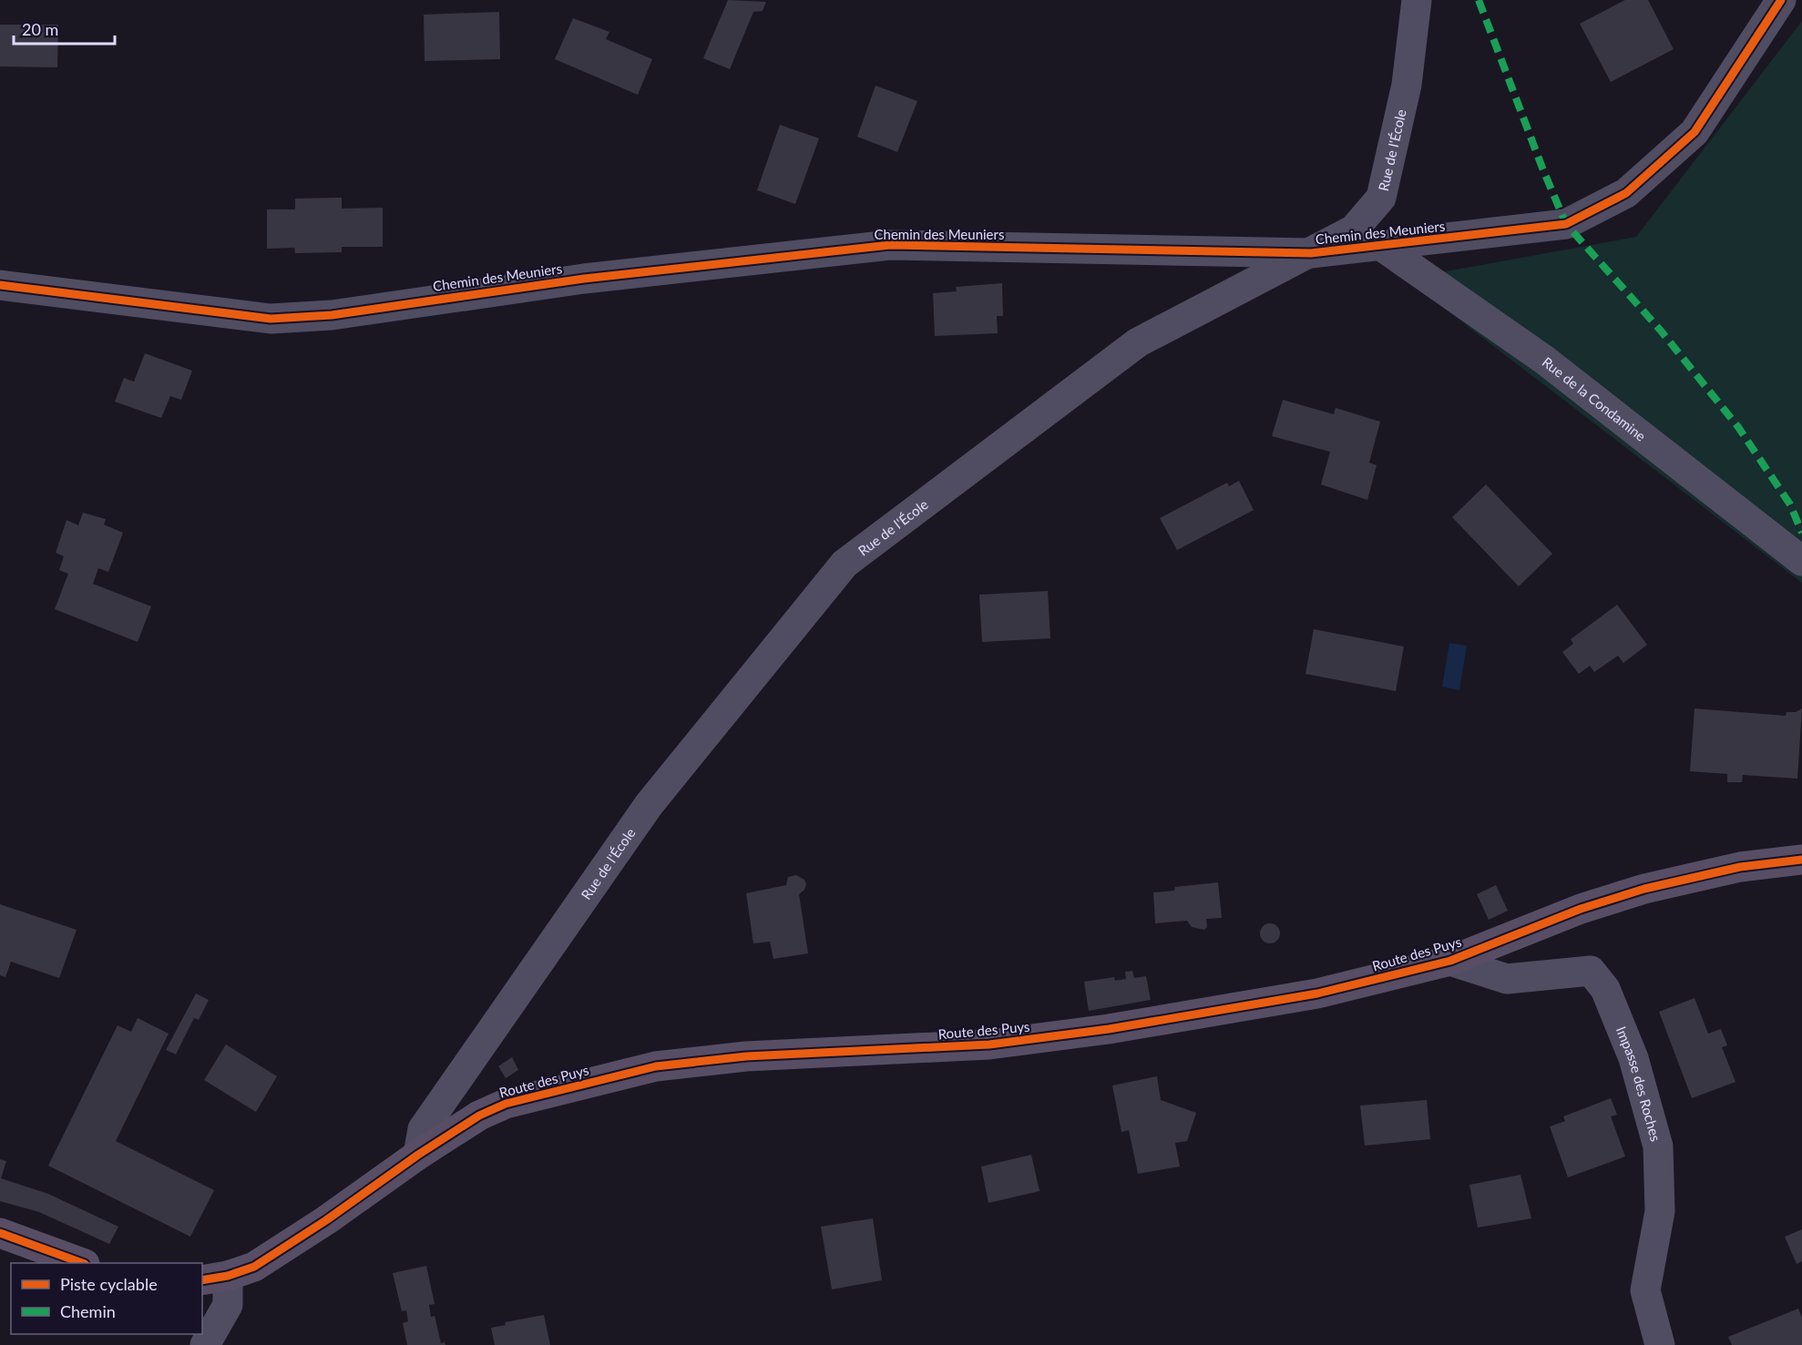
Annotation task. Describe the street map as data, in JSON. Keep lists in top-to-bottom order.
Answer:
{
  "streets": {
    "main road": ["Route des Puys"],
    "street": [
      "Rue de l'École",
      "Chemin des Meuniers",
      "Rue de la Condamine",
      "Impasse des Roches"
    ]
  },
  "crossings": [
    ["Rue de l'École", "Chemin des Meuniers"],
    ["Rue de l'École", "Route des Puys"],
    ["Chemin des Meuniers", "Rue de la Condamine"],
    ["Route des Puys", "Impasse des Roches"]
  ],
  "legend": ["Piste cyclable", "Chemin"],
  "scale_bar": "20 m"
}
